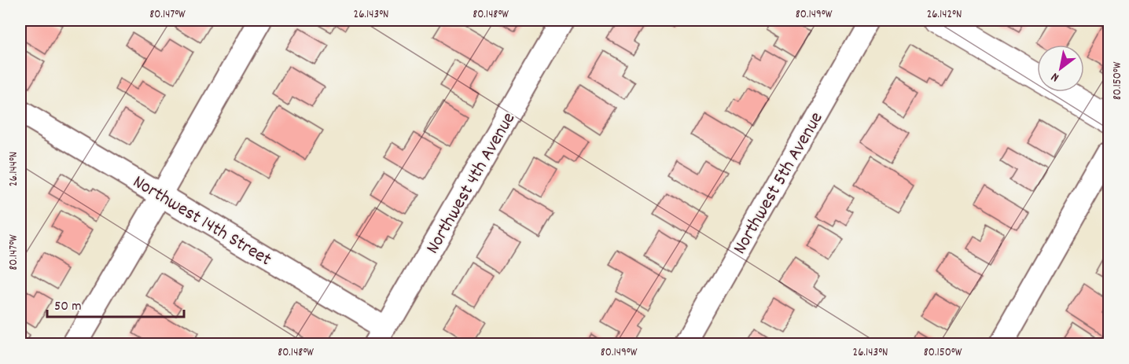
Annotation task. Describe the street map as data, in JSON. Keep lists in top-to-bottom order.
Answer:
{
  "streets": {
    "street": ["Northwest 4th Avenue", "Northwest 5th Avenue", "Northwest 14th Street"]
  },
  "crossings": [
    ["Northwest 4th Avenue", "Northwest 14th Street"]
  ],
  "scale_bar": "50 m",
  "north": "bottom left",
  "coordinates": [
    "80.147°W",
    "26.143°N",
    "80.148°W",
    "80.149°W",
    "26.142°N",
    "80.150°W",
    "26.144°N"
  ]
}
